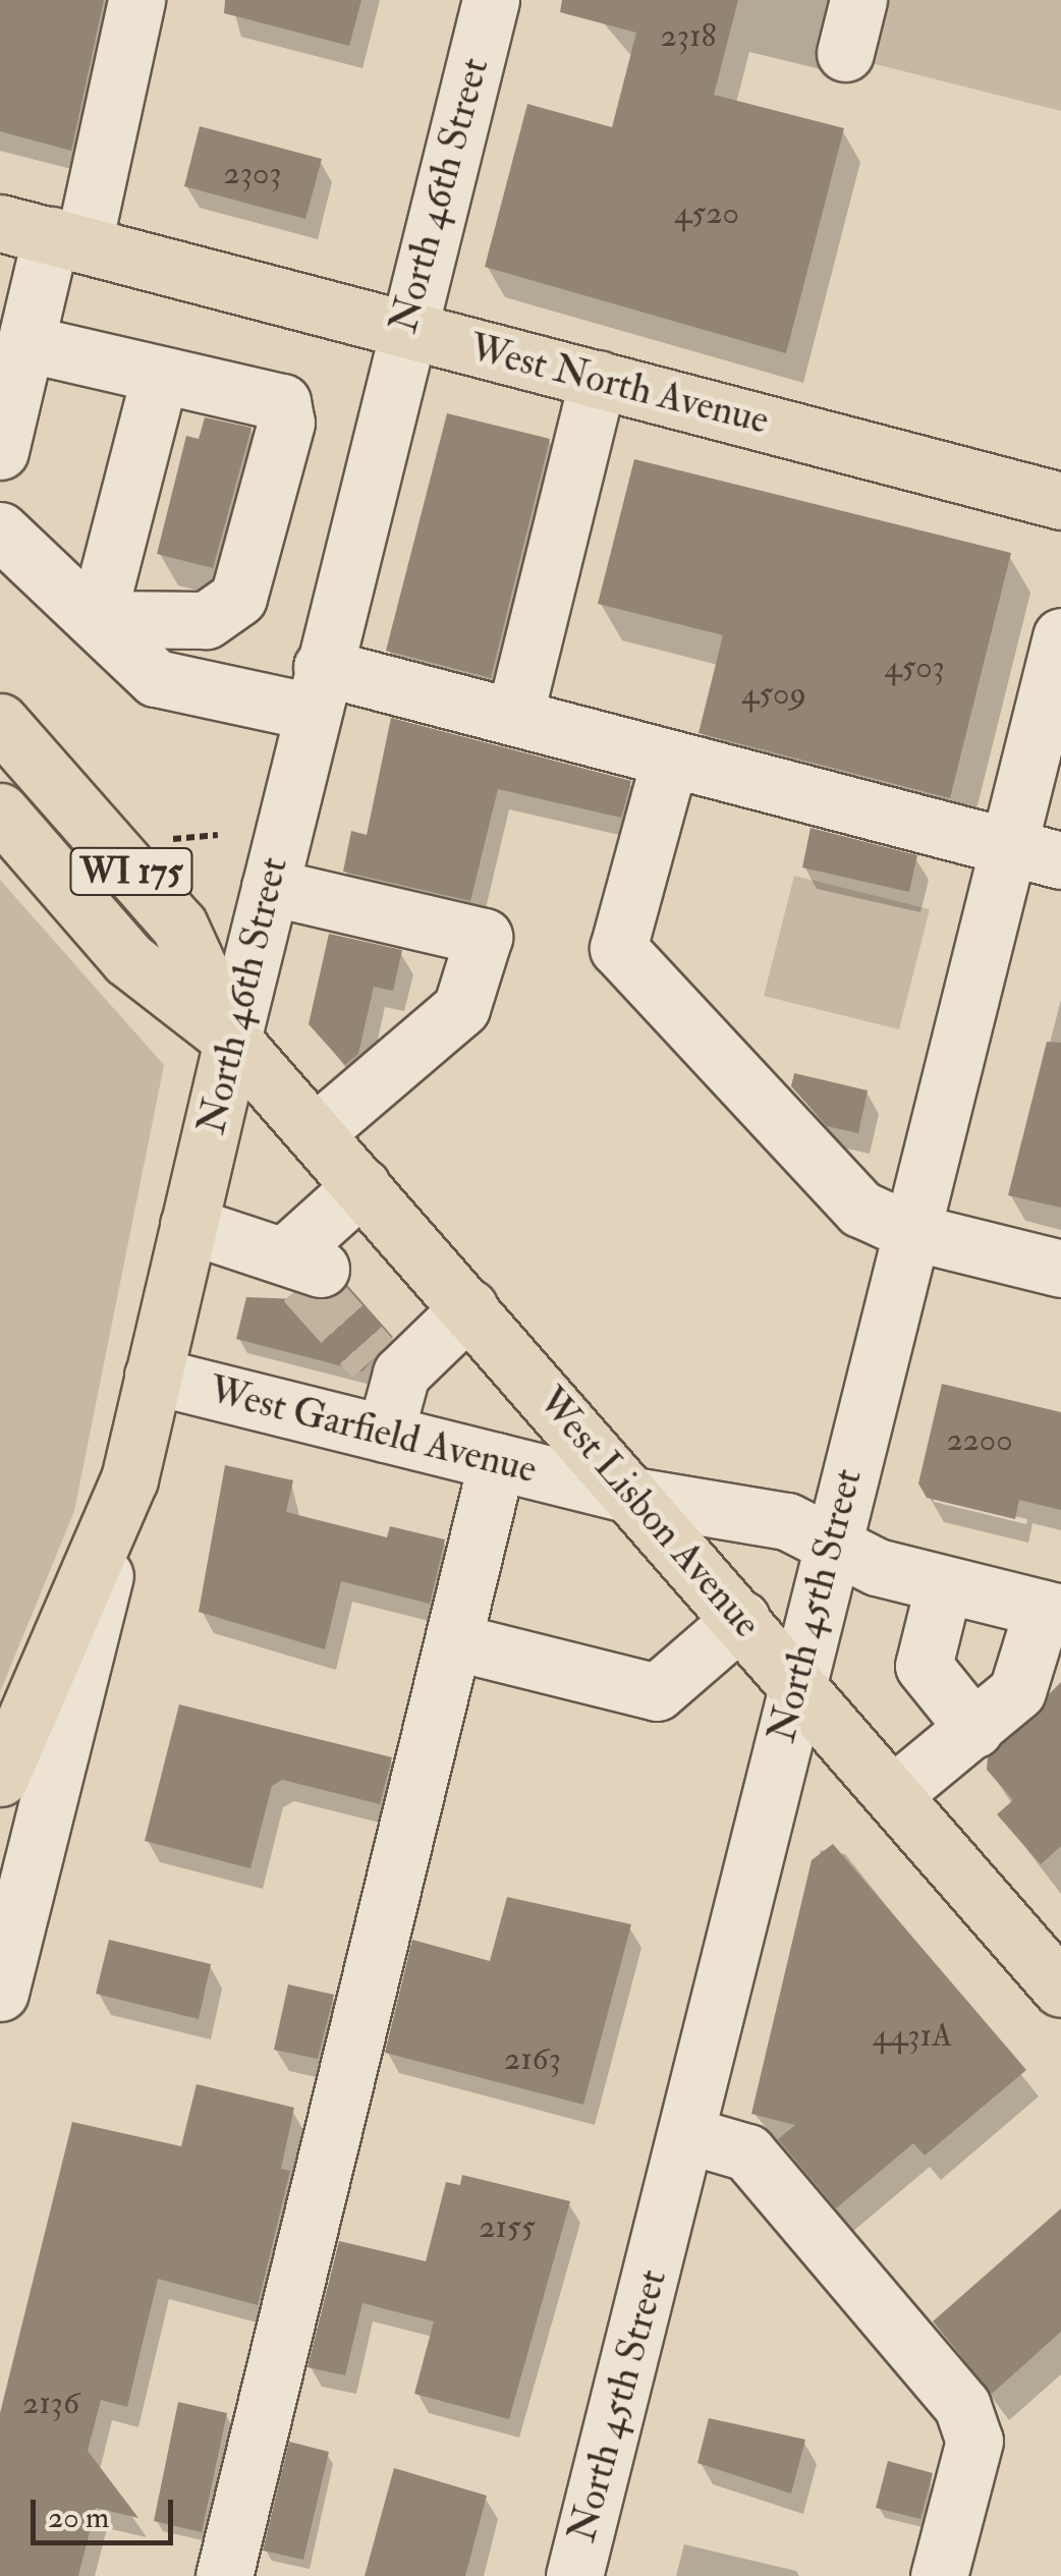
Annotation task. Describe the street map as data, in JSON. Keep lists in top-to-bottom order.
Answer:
{
  "streets": {
    "main road": [
      "North 46th Street",
      "West North Avenue",
      "WI 175",
      "West Lisbon Avenue"
    ],
    "street": ["West Garfield Avenue", "North 45th Street"]
  },
  "crossings": [
    ["North 46th Street", "West North Avenue"],
    ["North 46th Street", "West Garfield Avenue"],
    ["North 46th Street", "West Lisbon Avenue"],
    ["West Garfield Avenue", "West Lisbon Avenue"],
    ["West Garfield Avenue", "North 45th Street"],
    ["West Lisbon Avenue", "North 45th Street"]
  ],
  "house_numbers": [
    "2318",
    "2303",
    "4520",
    "4503",
    "4509",
    "2200",
    "4431A",
    "2163",
    "2155",
    "2136"
  ],
  "scale_bar": "20 m"
}
